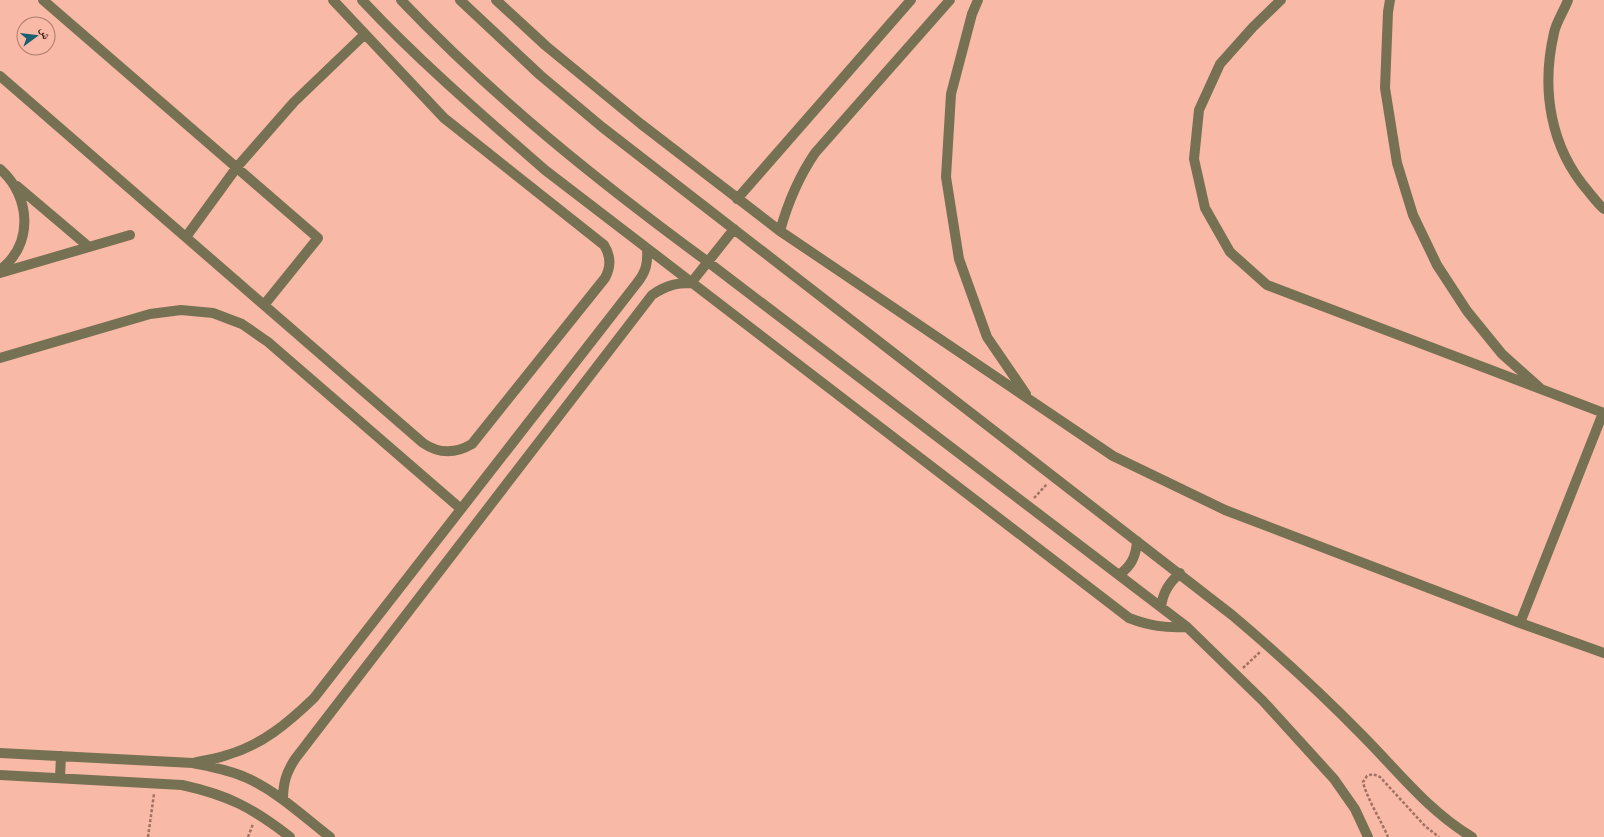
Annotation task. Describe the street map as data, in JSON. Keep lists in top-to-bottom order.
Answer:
{
  "north": "right"
}
